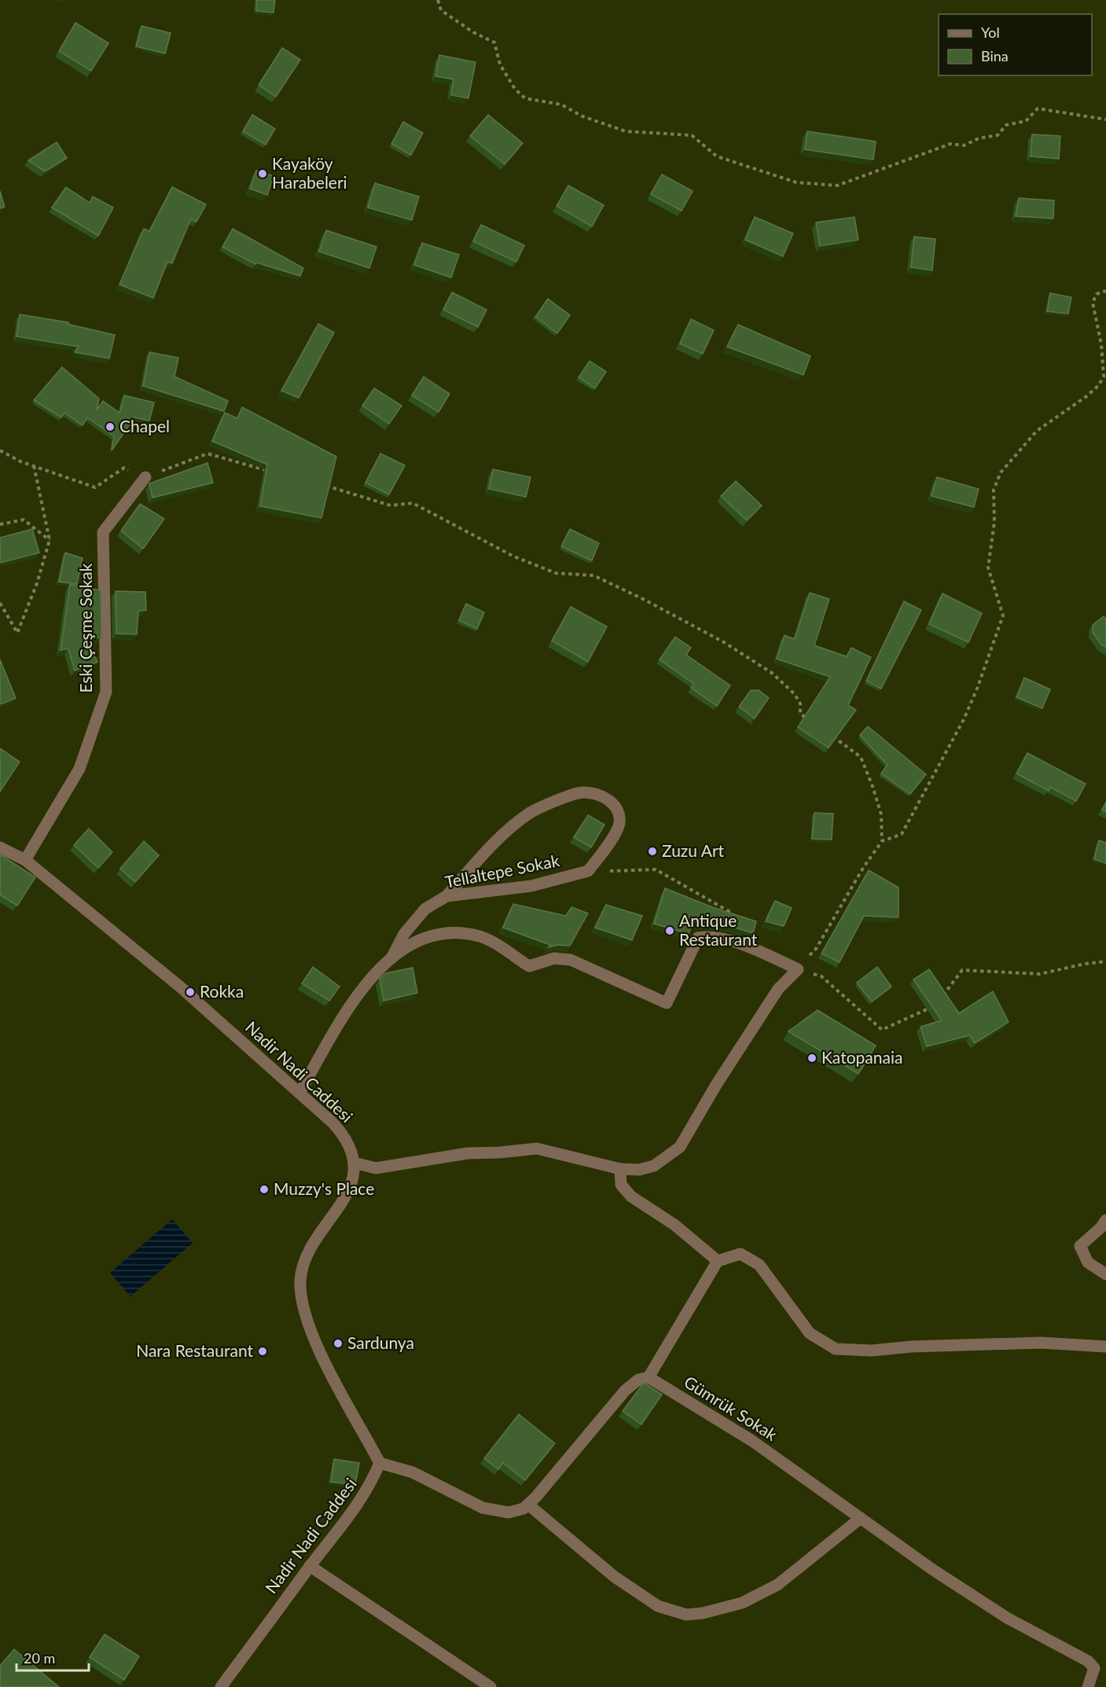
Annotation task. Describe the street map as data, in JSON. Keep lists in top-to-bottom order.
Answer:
{
  "streets": {
    "street": [
      "Eski Çeşme Sokak",
      "Tellaltepe Sokak",
      "Nadir Nadi Caddesi",
      "Gümrük Sokak"
    ]
  },
  "crossings": [
    ["Eski Çeşme Sokak", "Nadir Nadi Caddesi"]
  ],
  "places": [
    "Kayaköy Harabeleri",
    "Chapel",
    "Zuzu Art",
    "Antique Restaurant",
    "Rokka",
    "Katopanaia",
    "Muzzy's Place",
    "Sardunya",
    "Nara Restaurant"
  ],
  "legend": ["Yol", "Bina"],
  "scale_bar": "20 m"
}
